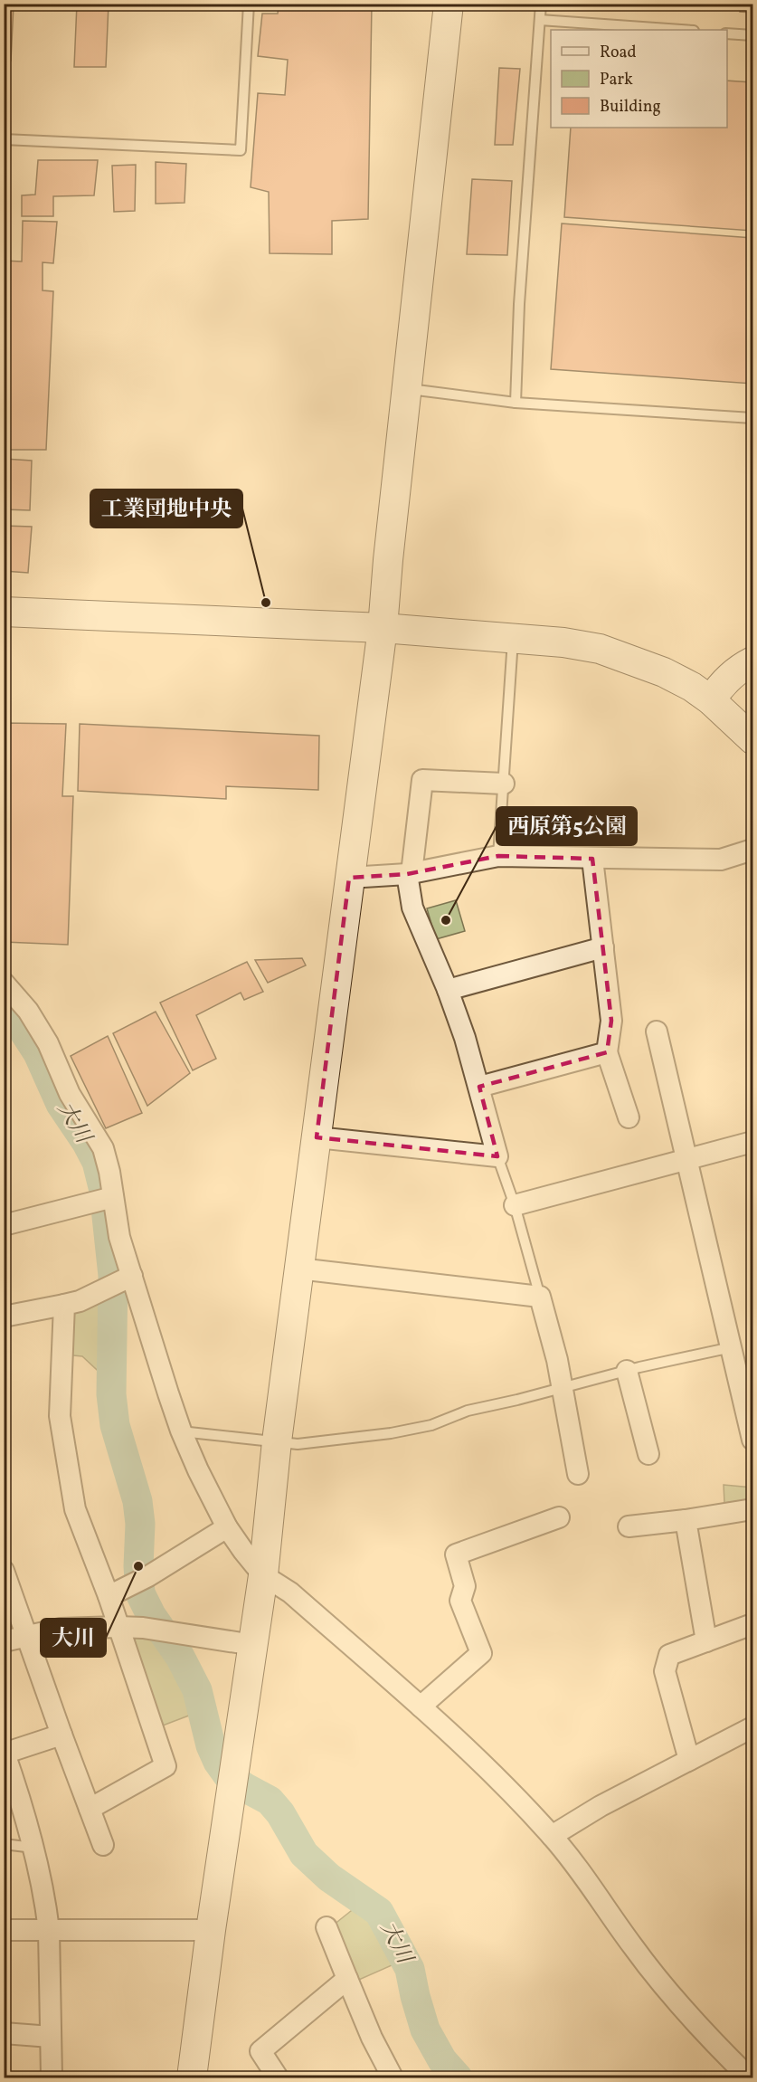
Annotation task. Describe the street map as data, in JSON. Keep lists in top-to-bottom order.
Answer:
{
  "water": ["大川"],
  "places": ["工業団地中央", "西原第5公園", "大川"],
  "legend": ["Road", "Park", "Building"]
}
